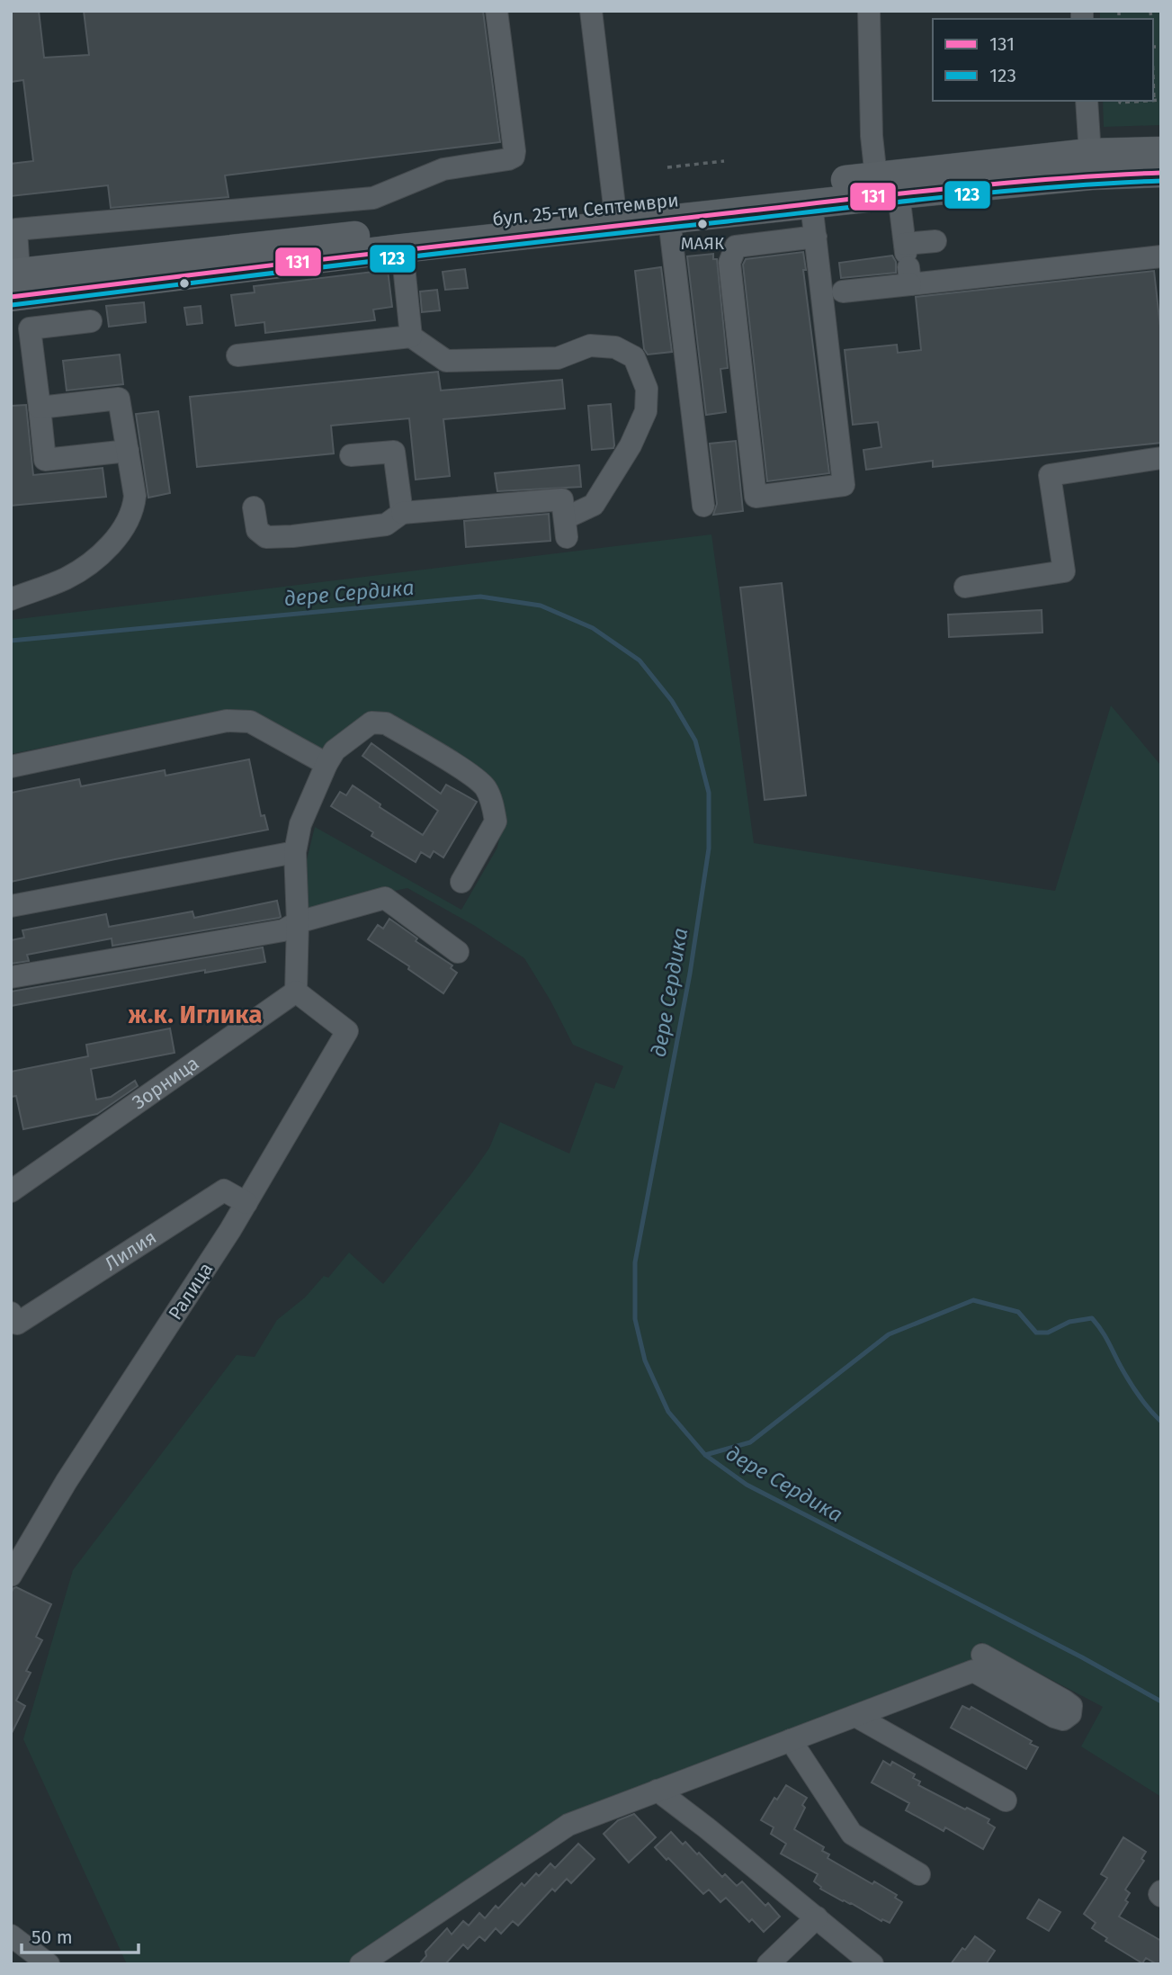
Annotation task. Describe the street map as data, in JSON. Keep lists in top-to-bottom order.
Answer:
{
  "streets": {
    "main road": ["бул. 25-ти Септември"],
    "street": ["Зорница", "Лилия", "Ралица"]
  },
  "crossings": [
    ["Зорница", "Ралица"],
    ["Лилия", "Ралица"]
  ],
  "districts": ["ж.к. Иглика"],
  "water": ["дере Сердика"],
  "places": ["МАЯК"],
  "lines": ["transit line 131", "transit line 123"],
  "legend": ["131", "123"],
  "scale_bar": "50 m"
}
